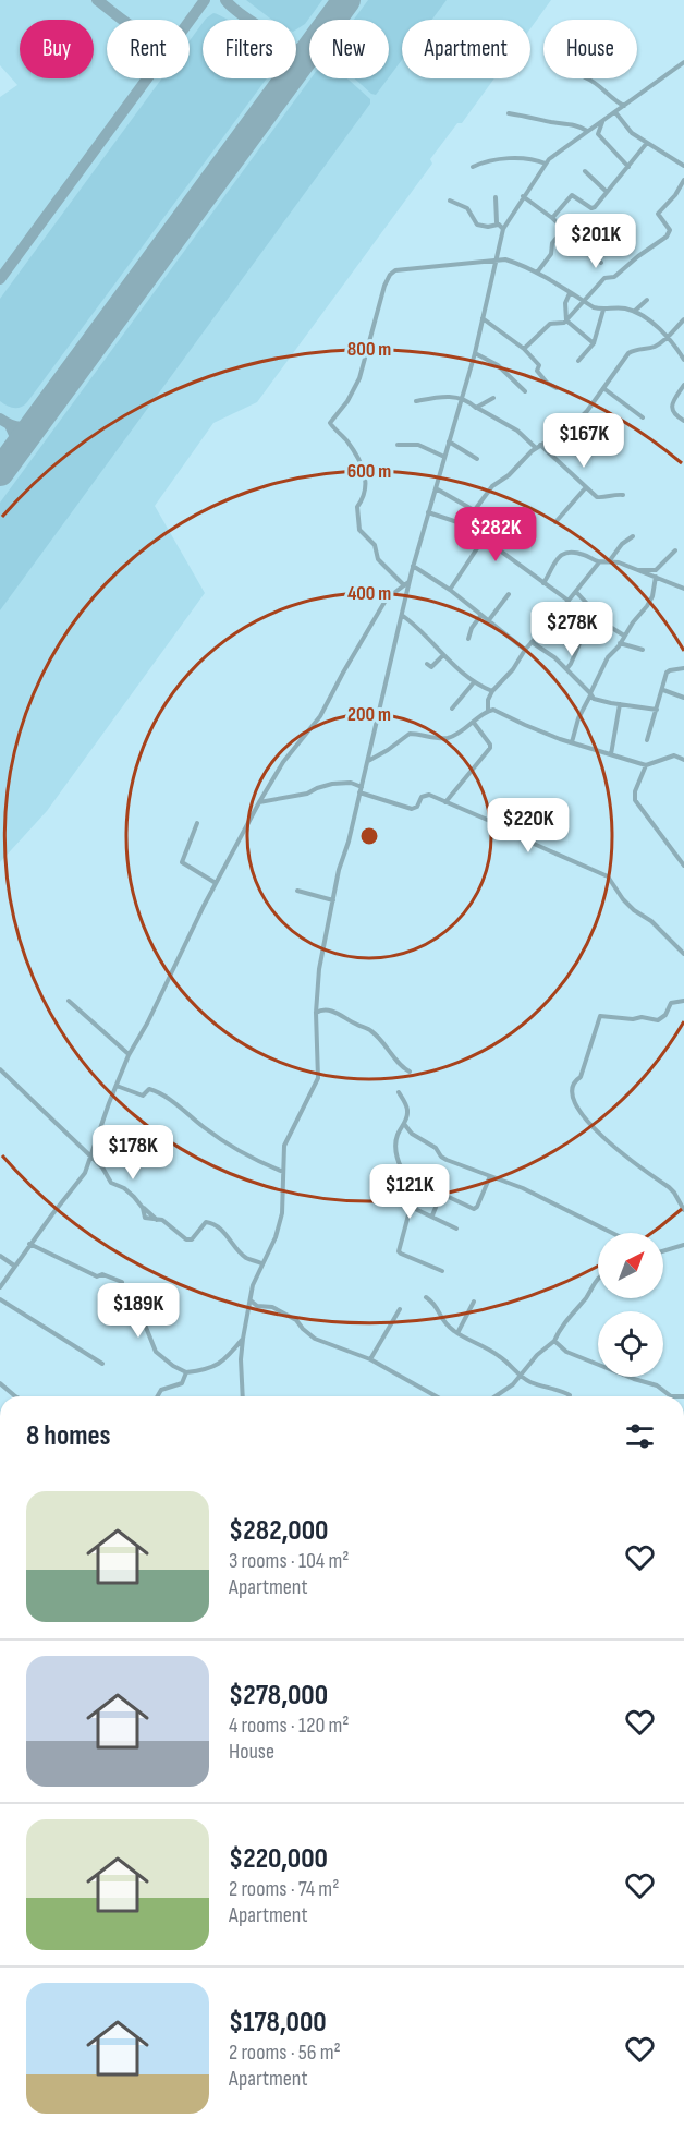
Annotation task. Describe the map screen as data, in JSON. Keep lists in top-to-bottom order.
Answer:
{
  "north": "top right",
  "page": {
    "chip": [
      "Buy",
      "Rent",
      "Filters",
      "New",
      "Apartment",
      "House"
    ],
    "price": [
      "$201K",
      "$167K",
      "$282K",
      "$278K",
      "$220K",
      "$178K",
      "$121K",
      "$189K"
    ],
    "heading": "8 homes",
    "list": [
      {
        "name": "$282,000",
        "note": "3 rooms · 104 m² · Apartment"
      },
      {
        "name": "$278,000",
        "note": "4 rooms · 120 m² · House"
      },
      {
        "name": "$220,000",
        "note": "2 rooms · 74 m² · Apartment"
      },
      {
        "name": "$178,000",
        "note": "2 rooms · 56 m² · Apartment"
      }
    ]
  },
  "rings": [
    "800 m",
    "600 m",
    "400 m",
    "200 m"
  ]
}
